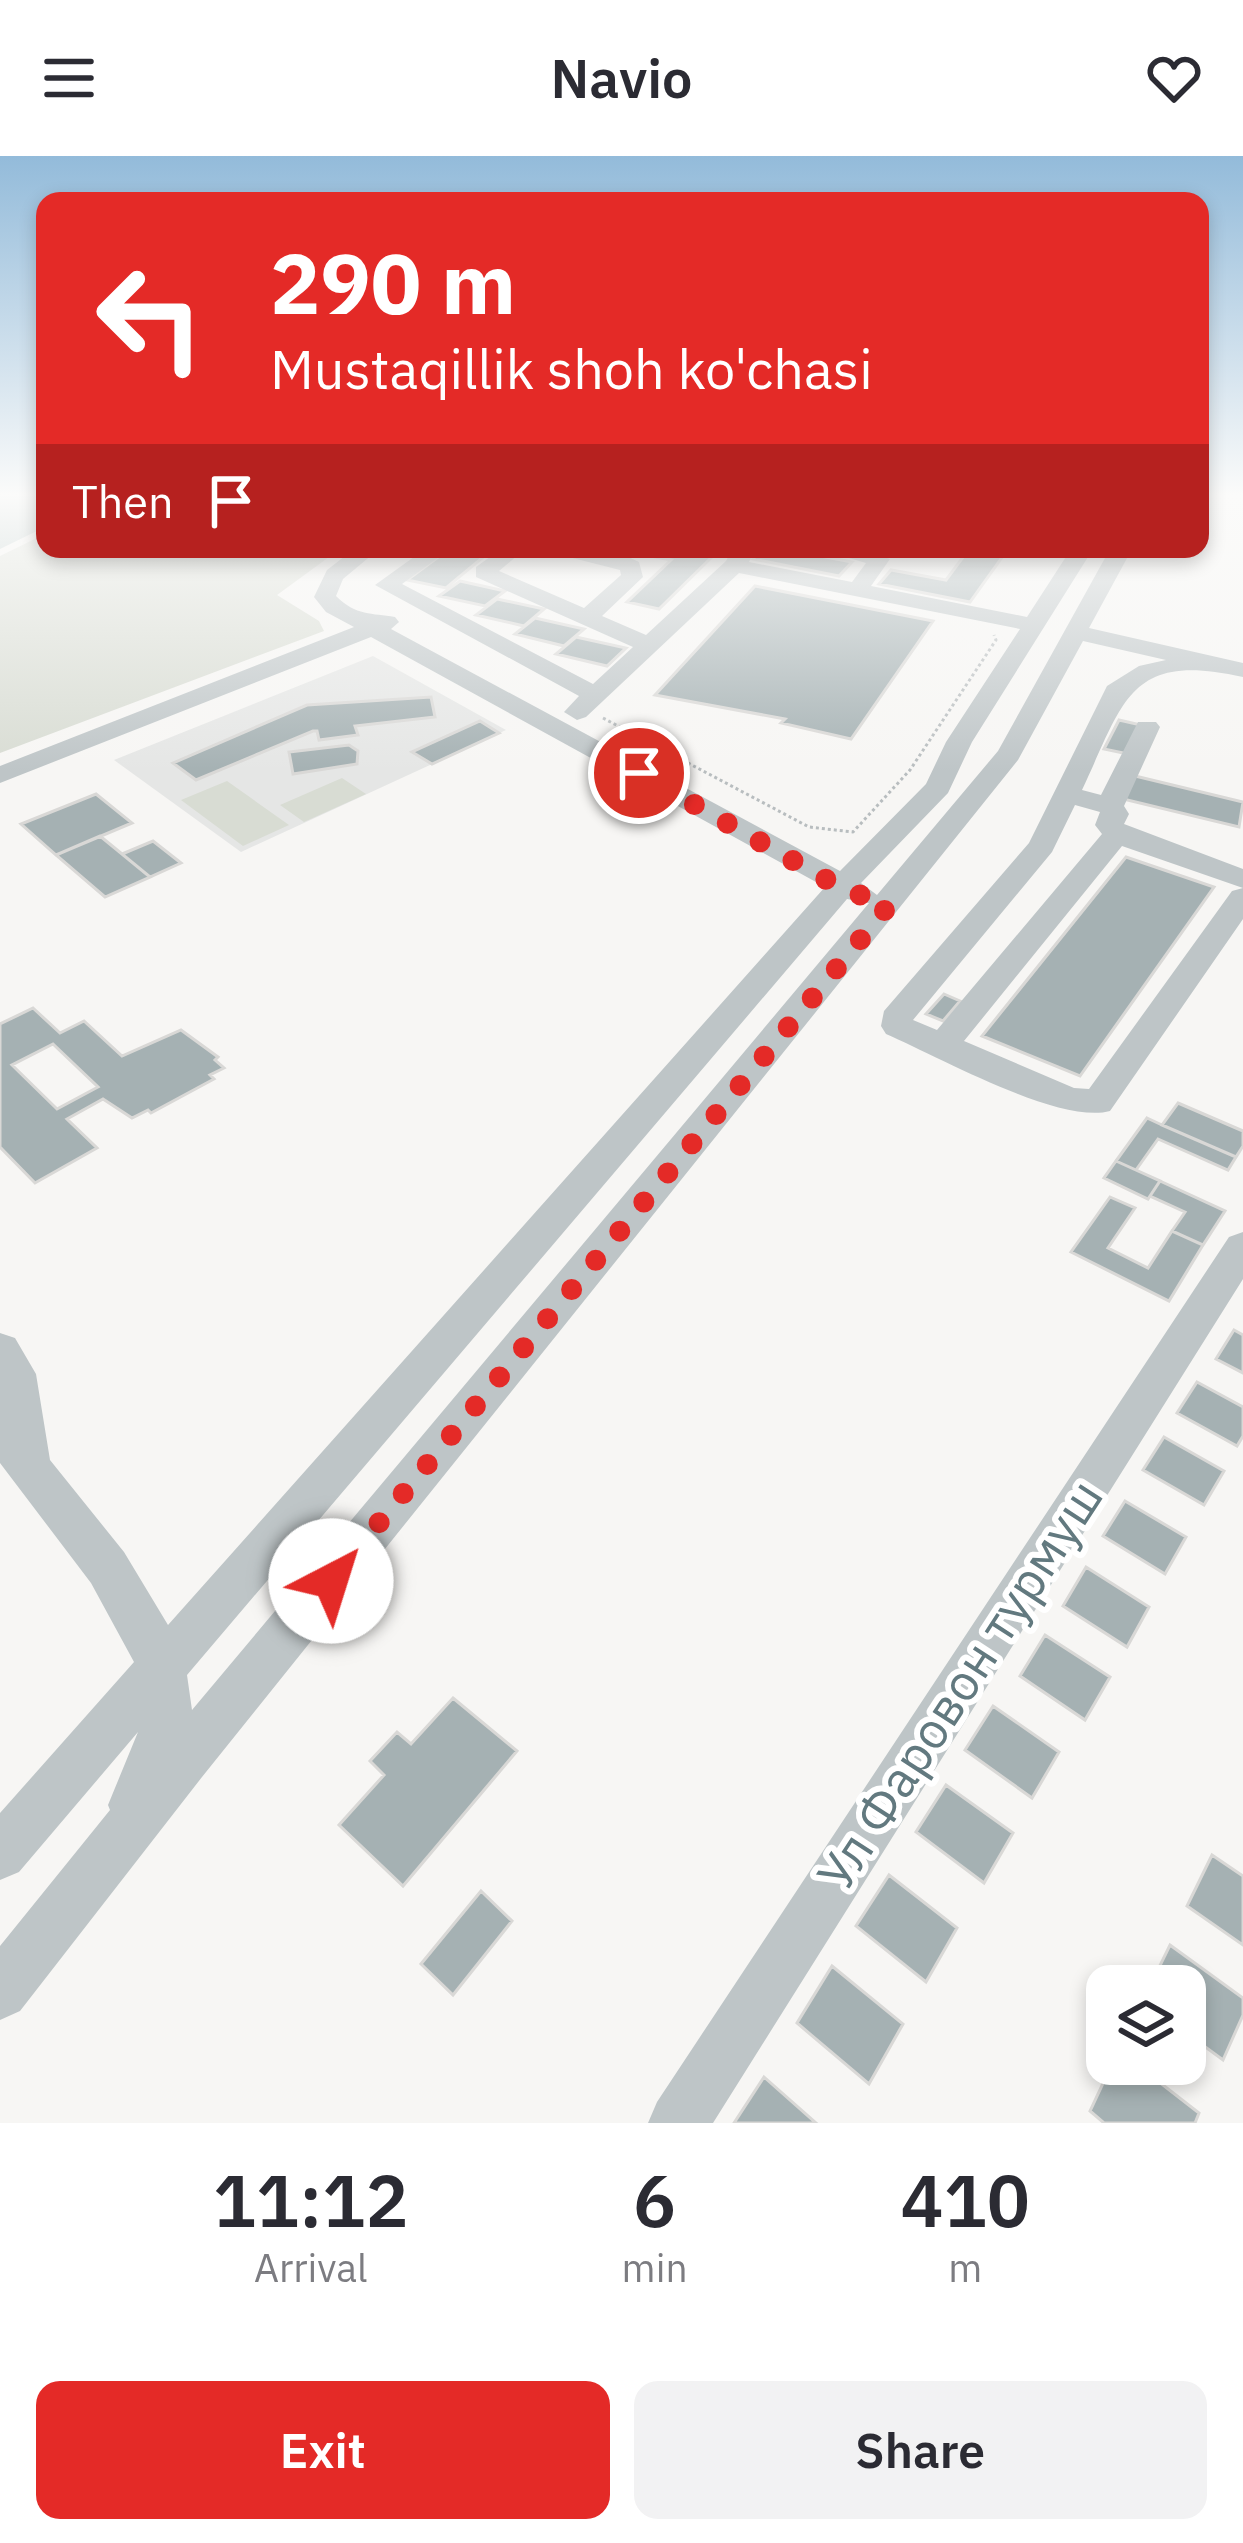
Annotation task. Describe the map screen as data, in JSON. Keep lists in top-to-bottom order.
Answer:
{
  "streets": {
    "street": ["Ул Фаровон турмуш"]
  },
  "page": {
    "header": "Navio",
    "turn": ["290 m", "Mustaqillik shoh ko'chasi"],
    "then": "Then",
    "eta": [
      "11:12",
      "Arrival",
      "6",
      "min",
      "410",
      "m"
    ],
    "buttons": ["Exit", "Share"]
  }
}
